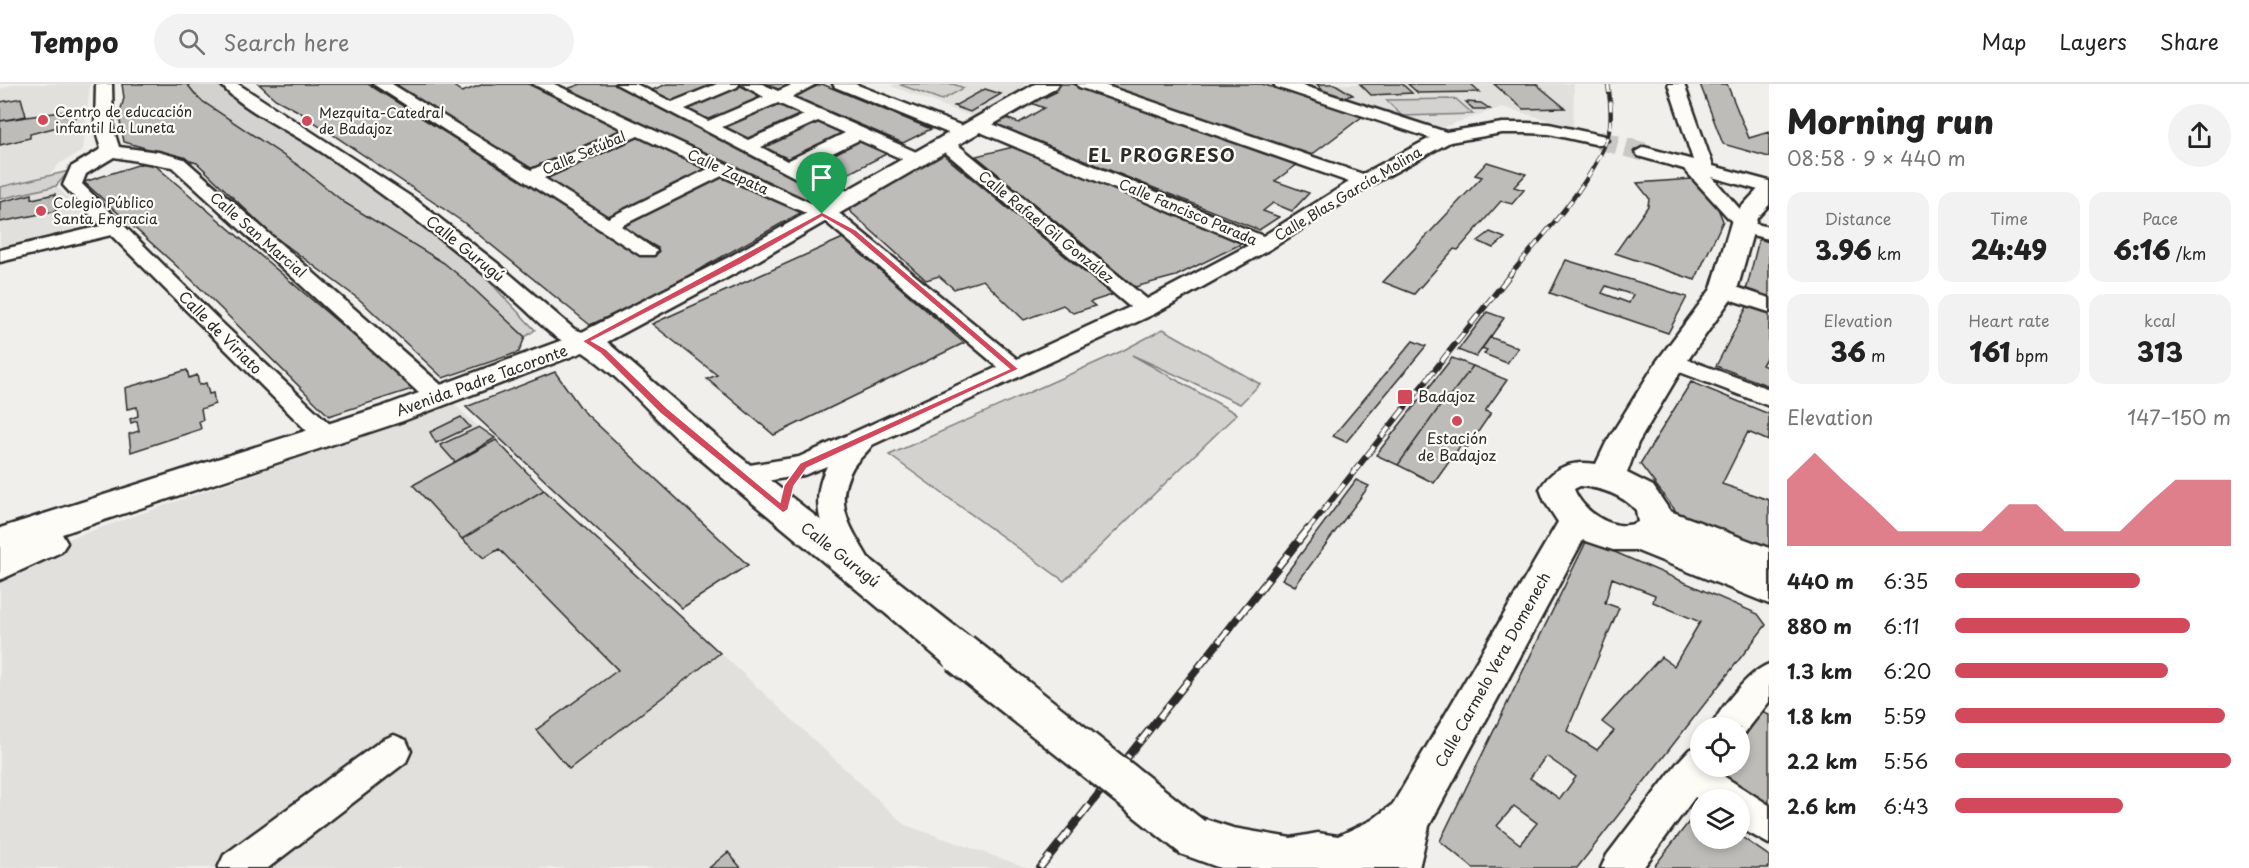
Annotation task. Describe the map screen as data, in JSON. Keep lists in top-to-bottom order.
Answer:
{
  "streets": {
    "main road": ["Calle Gurugú", "Avenida Padre Tacoronte", "Calle Carmelo Vera Domenech"],
    "street": [
      "Calle Setúbal",
      "Calle Zapata",
      "Calle Blas García Molina",
      "Calle Fancisco Parada",
      "Calle Rafael Gil González",
      "Calle San Marcial",
      "Calle de Viriato"
    ]
  },
  "crossings": [
    ["Calle Setúbal", "Calle Zapata"],
    ["Calle Zapata", "Calle Blas García Molina"],
    ["Calle Zapata", "Avenida Padre Tacoronte"],
    ["Calle Blas García Molina", "Calle Fancisco Parada"],
    ["Calle Blas García Molina", "Calle Rafael Gil González"],
    ["Calle Blas García Molina", "Calle Gurugú"],
    ["Calle Fancisco Parada", "Calle Rafael Gil González"],
    ["Calle Fancisco Parada", "Avenida Padre Tacoronte"],
    ["Calle Rafael Gil González", "Avenida Padre Tacoronte"],
    ["Calle San Marcial", "Calle de Viriato"],
    ["Calle San Marcial", "Avenida Padre Tacoronte"],
    ["Calle Gurugú", "Avenida Padre Tacoronte"],
    ["Calle Gurugú", "Calle Carmelo Vera Domenech"],
    ["Calle de Viriato", "Avenida Padre Tacoronte"]
  ],
  "districts": ["EL PROGRESO"],
  "places": {
    "other": [
      "Centro de educación infantil La Luneta",
      "Mezquita-Catedral de Badajoz",
      "Colegio Público Santa Engracia",
      "Estación de Badajoz"
    ],
    "transit": ["Badajoz"]
  },
  "page": {
    "header": "Tempo",
    "search": "Search here",
    "nav": ["Map", "Layers", "Share"],
    "heading": ["Morning run", "08:58 · 9 × 440 m"],
    "stats": [
      ["Distance", "3.96 km"],
      ["Time", "24:49"],
      ["Pace", "6:16 /km"],
      ["Elevation", "36 m"],
      ["Heart rate", "161 bpm"],
      ["kcal", "313"]
    ],
    "chart": ["Elevation", "147–150 m"],
    "list": [
      {
        "name": "440 m",
        "note": "6:35"
      },
      {
        "name": "880 m",
        "note": "6:11"
      },
      {
        "name": "1.3 km",
        "note": "6:20"
      },
      {
        "name": "1.8 km",
        "note": "5:59"
      },
      {
        "name": "2.2 km",
        "note": "5:56"
      },
      {
        "name": "2.6 km",
        "note": "6:43"
      }
    ]
  }
}
